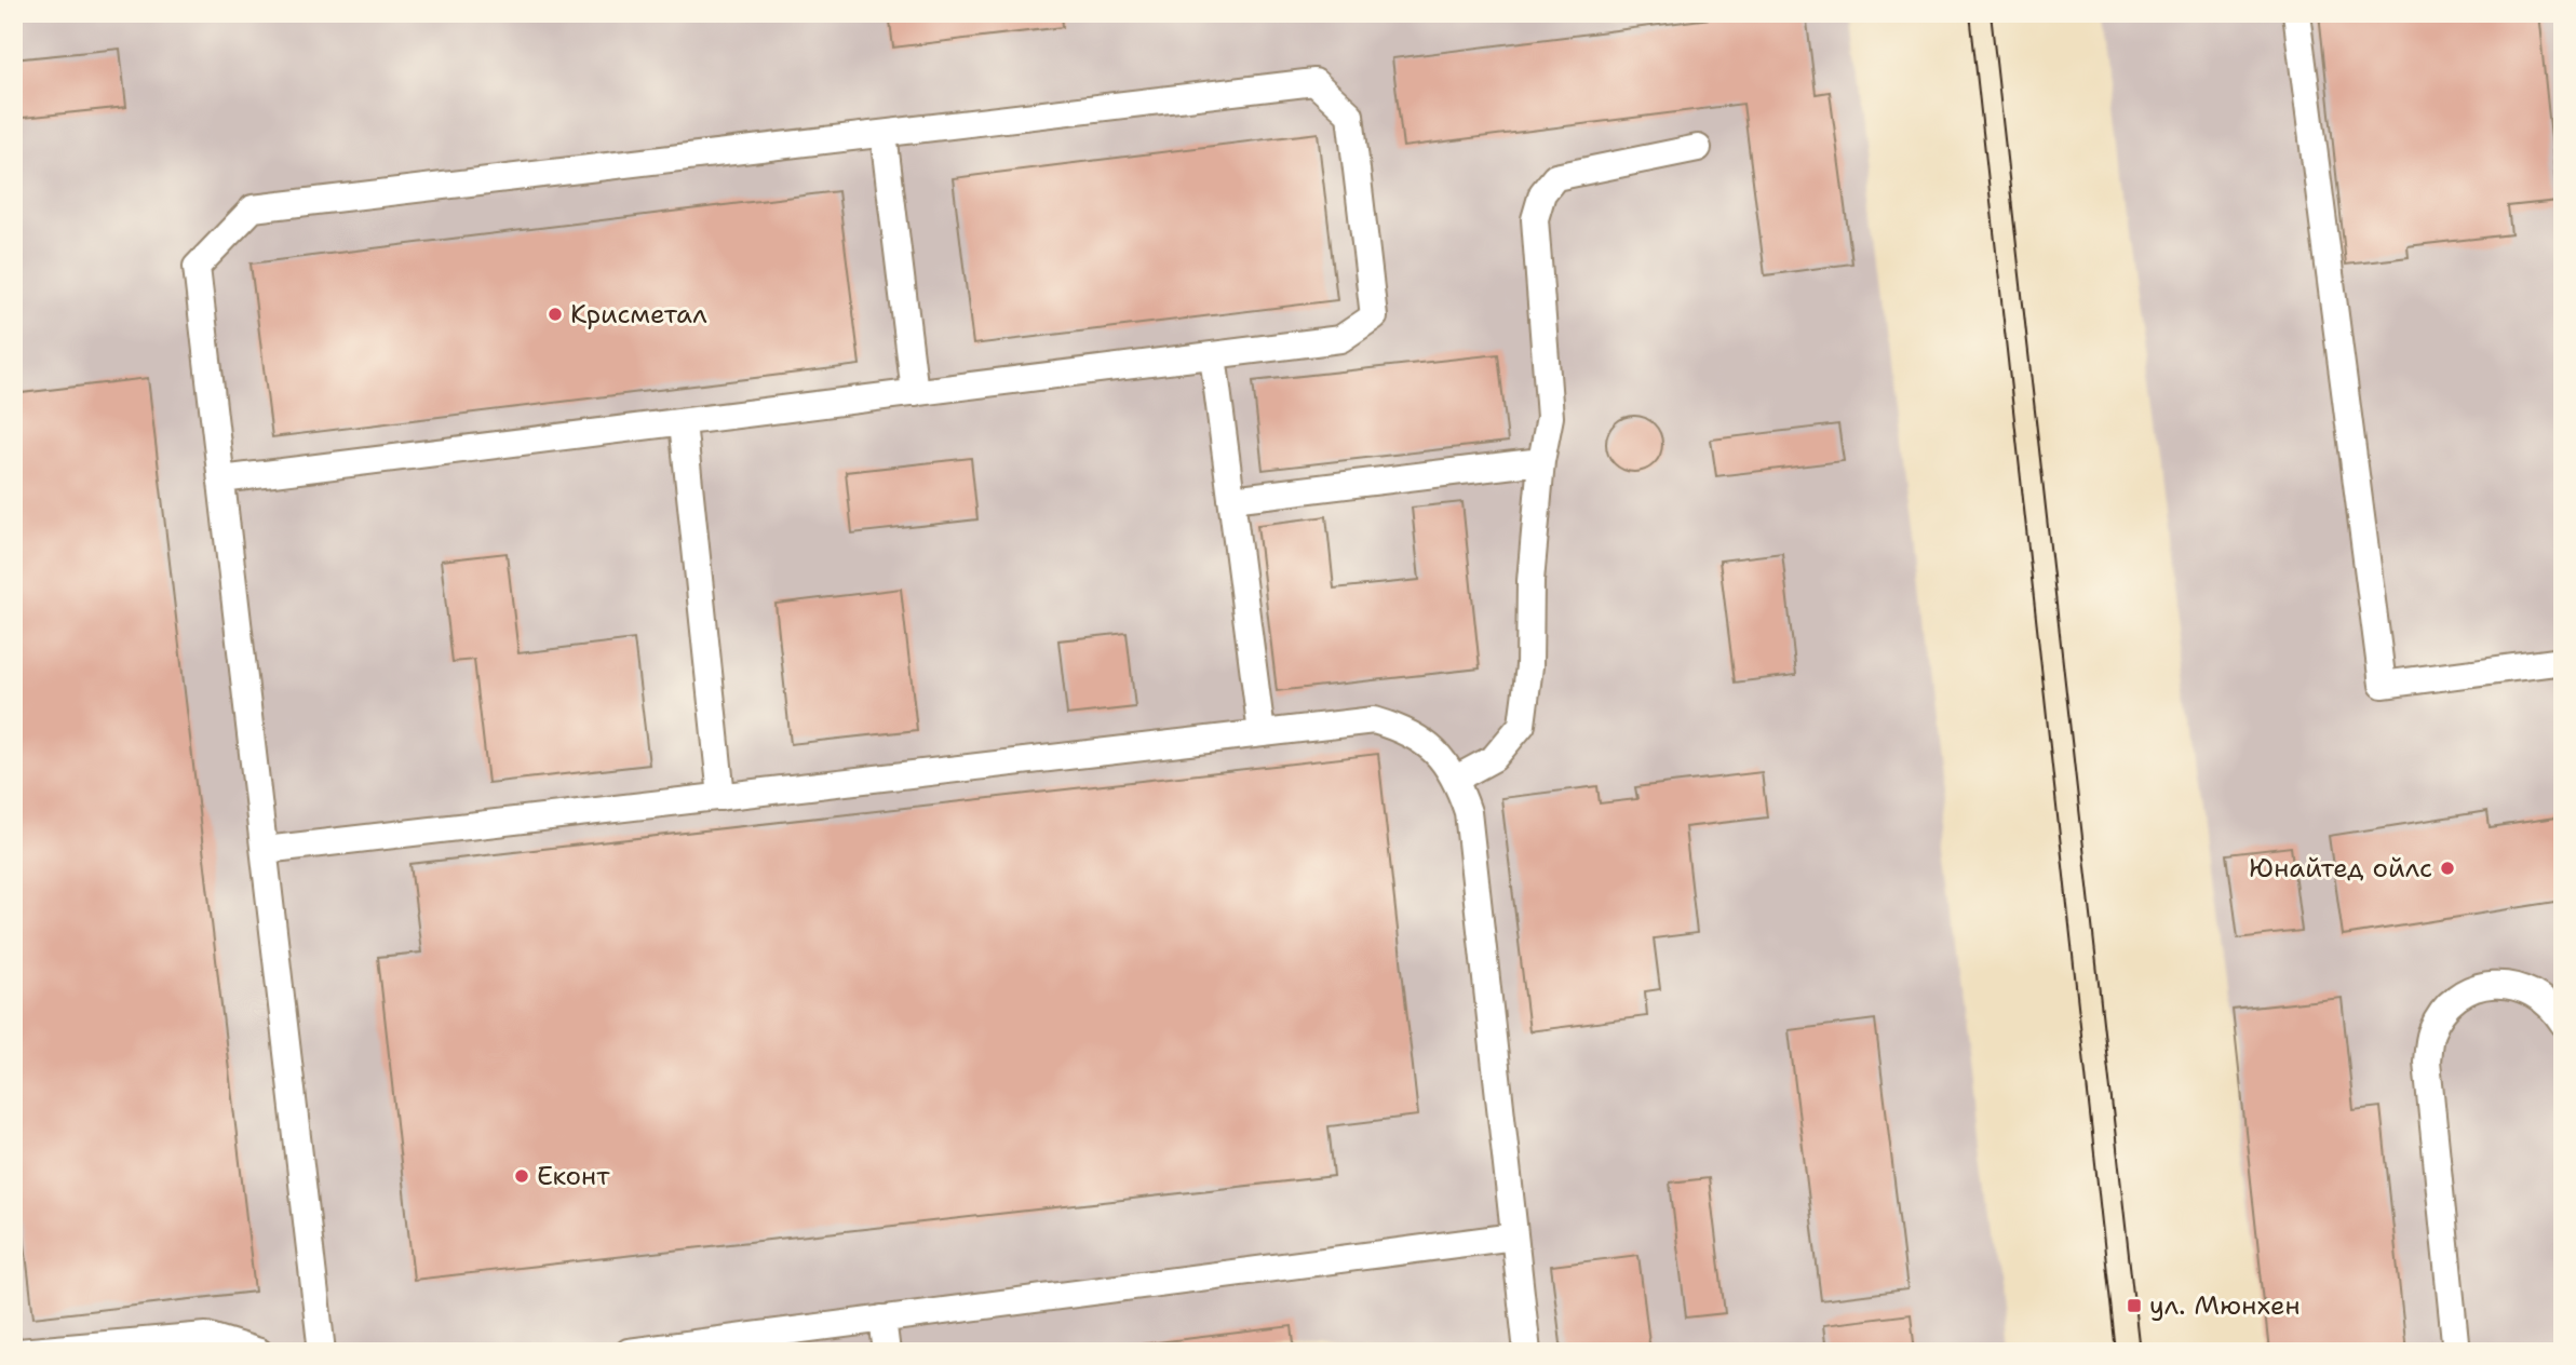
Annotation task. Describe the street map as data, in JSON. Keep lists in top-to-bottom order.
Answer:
{
  "places": {
    "other": ["Крисметал", "Юнайтед ойлс", "Еконт"],
    "transit": ["ул. Мюнхен"]
  }
}
